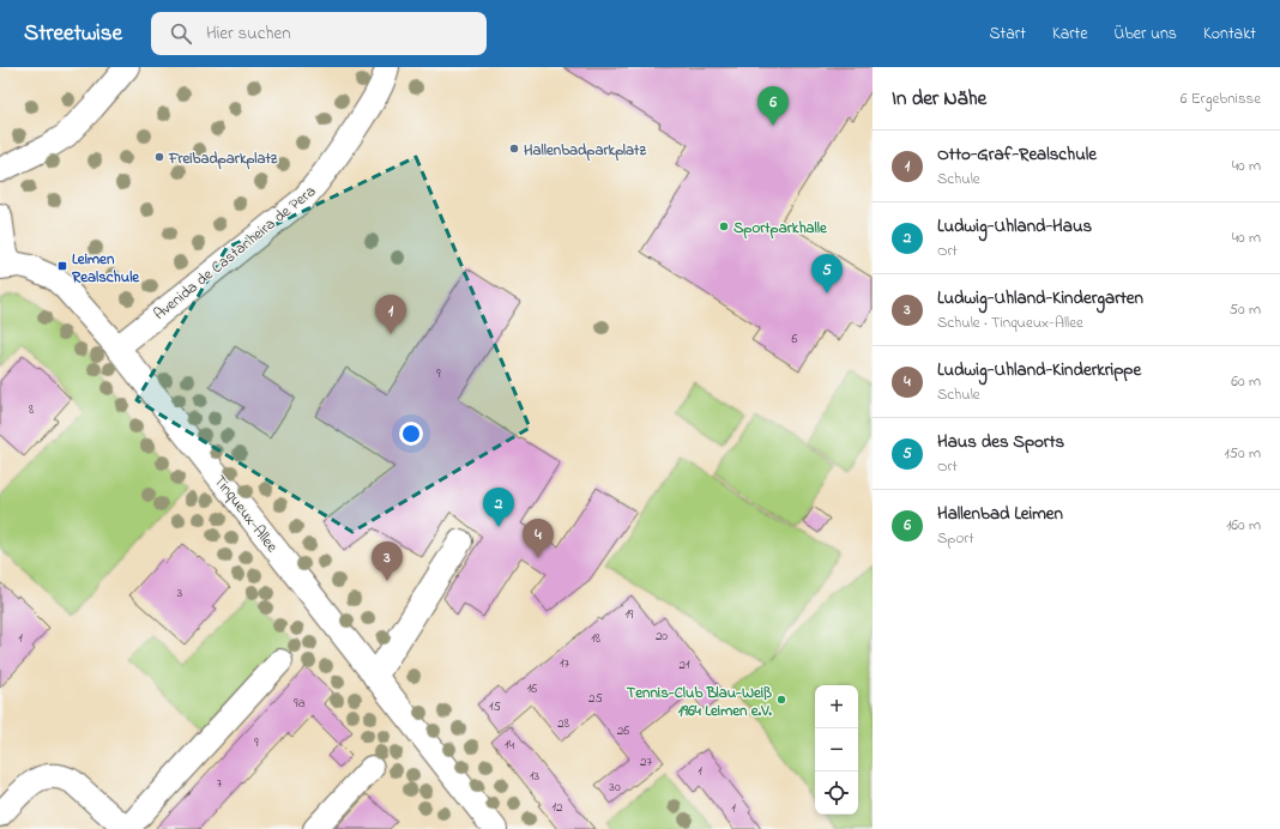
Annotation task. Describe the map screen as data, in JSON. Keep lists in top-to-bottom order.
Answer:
{
  "streets": {
    "street": ["Avenida de Castanheira de Pera", "Tinqueux-Allee"]
  },
  "crossings": [
    ["Avenida de Castanheira de Pera", "Tinqueux-Allee"]
  ],
  "places": {
    "other": [
      "Hallenbadparkplatz",
      "Freibadparkplatz",
      "Sportparkhalle",
      "Tennis-Club Blau-Weiß 1964 Leimen e.V."
    ],
    "transit": ["Leimen Realschule"]
  },
  "house_numbers": [
    "6",
    "9",
    "8",
    "3",
    "19",
    "20",
    "1",
    "18",
    "17",
    "21",
    "16",
    "25",
    "9a",
    "15",
    "28",
    "26",
    "9",
    "14",
    "27",
    "1",
    "13",
    "7",
    "30",
    "12",
    "1"
  ],
  "page": {
    "header": "Streetwise",
    "search": "Hier suchen",
    "nav": [
      "Start",
      "Karte",
      "Über uns",
      "Kontakt"
    ],
    "heading": ["In der Nähe", "6 Ergebnisse"],
    "pins": [
      "6",
      "5",
      "1",
      "2",
      "4",
      "3"
    ],
    "list": [
      {
        "mark": "1",
        "name": "Otto-Graf-Realschule",
        "note": "Schule",
        "value": "40 m"
      },
      {
        "mark": "2",
        "name": "Ludwig-Uhland-Haus",
        "note": "Ort",
        "value": "40 m"
      },
      {
        "mark": "3",
        "name": "Ludwig-Uhland-Kindergarten",
        "note": "Schule · Tinqueux-Allee",
        "value": "50 m"
      },
      {
        "mark": "4",
        "name": "Ludwig-Uhland-Kinderkrippe",
        "note": "Schule",
        "value": "60 m"
      },
      {
        "mark": "5",
        "name": "Haus des Sports",
        "note": "Ort",
        "value": "150 m"
      },
      {
        "mark": "6",
        "name": "Hallenbad Leimen",
        "note": "Sport",
        "value": "160 m"
      }
    ],
    "map_buttons": ["+", "−"]
  }
}
